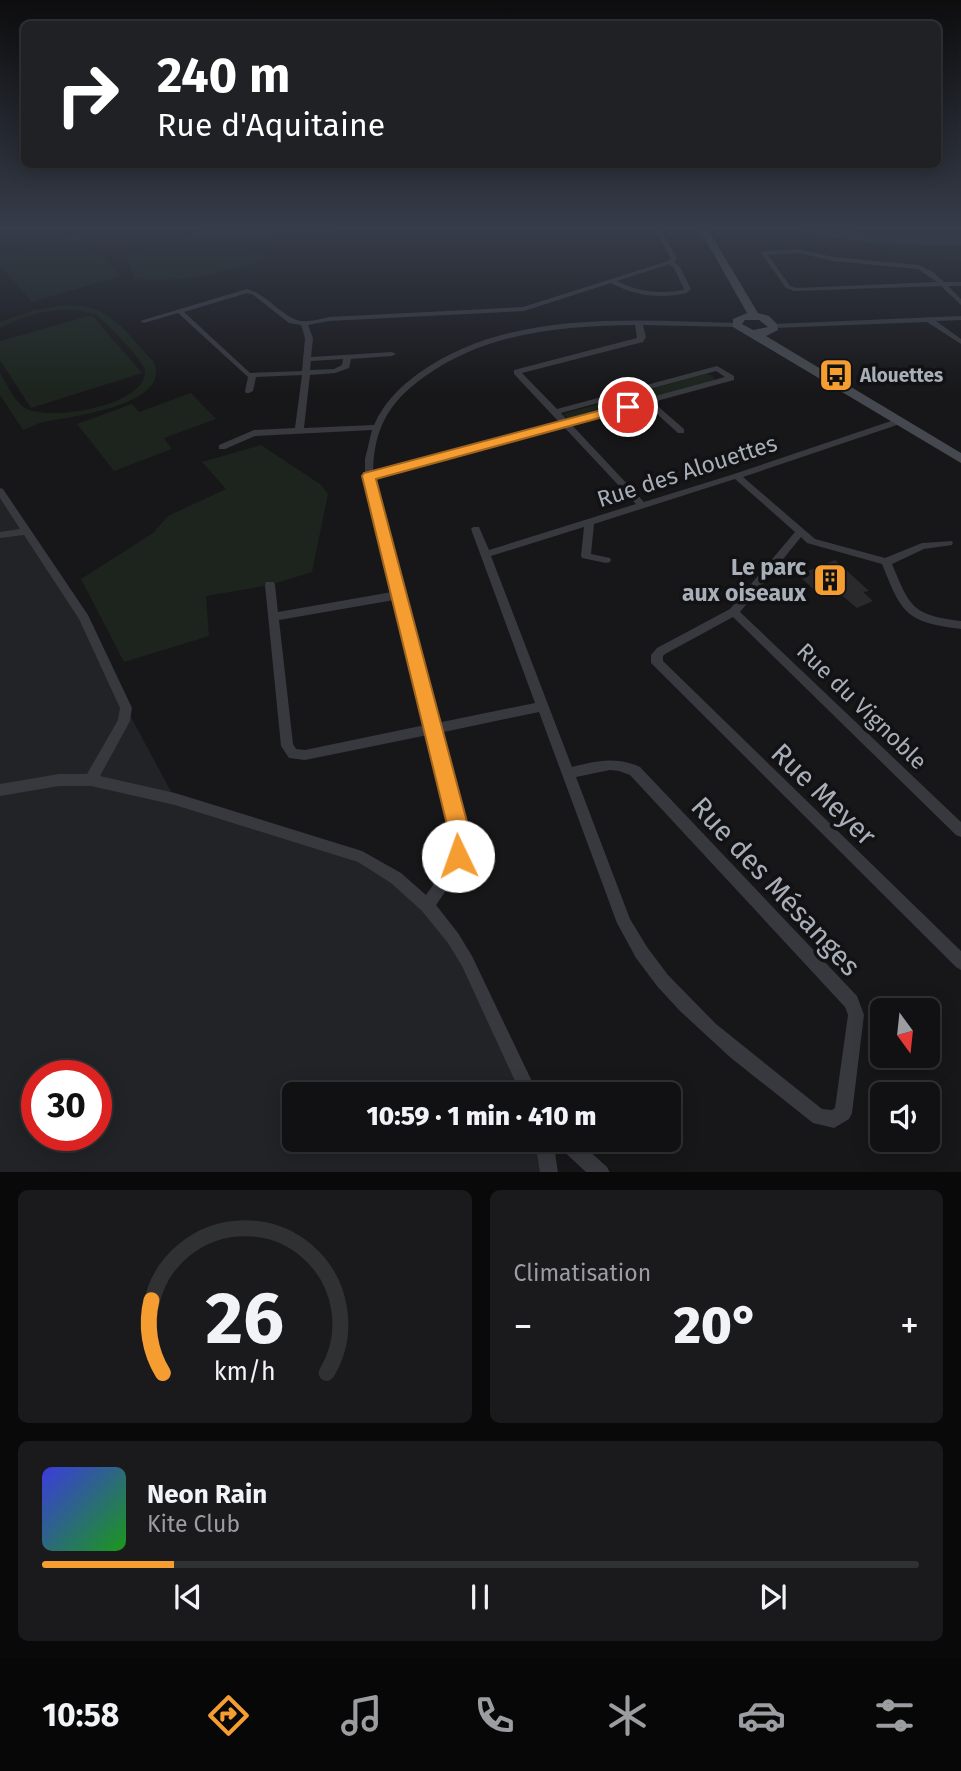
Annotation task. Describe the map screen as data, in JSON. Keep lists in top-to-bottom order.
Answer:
{
  "streets": {
    "street": [
      "Rue des Alouettes",
      "Rue du Vignoble",
      "Rue Meyer",
      "Rue des Mésanges"
    ]
  },
  "crossings": [
    ["Rue des Alouettes", "Rue des Mésanges"],
    ["Rue du Vignoble", "Rue Meyer"]
  ],
  "places": {
    "bus stop": ["Alouettes"],
    "building": ["Le parc aux oiseaux"]
  },
  "north": "bottom",
  "page": {
    "turn": ["240 m", "Rue d'Aquitaine"],
    "limit": "30",
    "trip": "10:59 · 1 min · 410 m",
    "tile": "Climatisation",
    "heat": ["−", "20°", "+"],
    "song": ["Neon Rain", "Kite Club"],
    "tabs": "10:58",
    "gauge": ["26", "km/h"]
  }
}
